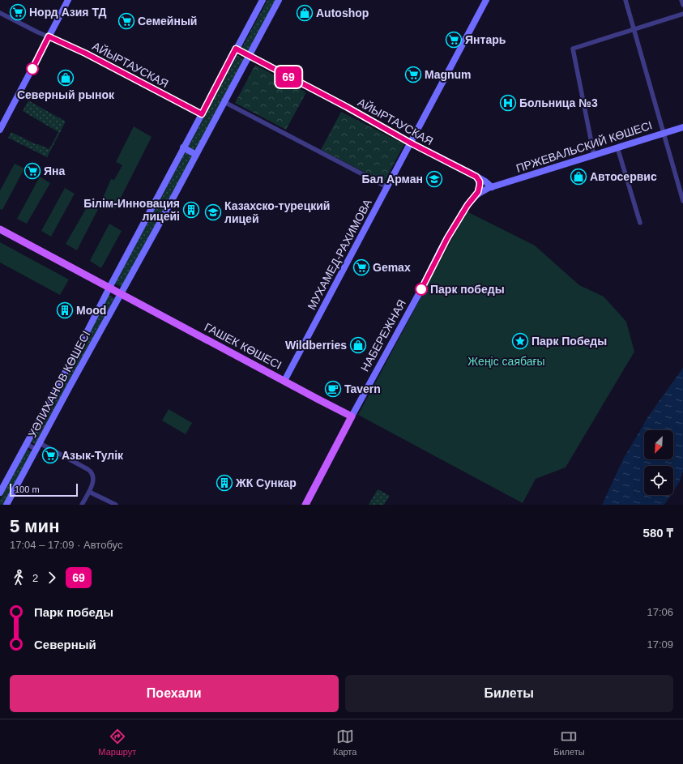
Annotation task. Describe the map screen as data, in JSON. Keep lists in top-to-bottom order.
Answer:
{
  "streets": {
    "main road": [
      "АЙЫРТАУСКАЯ",
      "ПРЖЕВАЛЬСКИЙ КӨШЕСІ",
      "МУХАМЕД-РАХИМОВА",
      "НАБЕРЕЖНАЯ",
      "ГАШЕК КӨШЕСІ",
      "УӘЛИХАНОВ КӨШЕСІ"
    ]
  },
  "crossings": [
    ["АЙЫРТАУСКАЯ", "ПРЖЕВАЛЬСКИЙ КӨШЕСІ"],
    ["АЙЫРТАУСКАЯ", "МУХАМЕД-РАХИМОВА"],
    ["АЙЫРТАУСКАЯ", "НАБЕРЕЖНАЯ"],
    ["АЙЫРТАУСКАЯ", "УӘЛИХАНОВ КӨШЕСІ"],
    ["ПРЖЕВАЛЬСКИЙ КӨШЕСІ", "НАБЕРЕЖНАЯ"],
    ["МУХАМЕД-РАХИМОВА", "ГАШЕК КӨШЕСІ"],
    ["НАБЕРЕЖНАЯ", "ГАШЕК КӨШЕСІ"],
    ["ГАШЕК КӨШЕСІ", "УӘЛИХАНОВ КӨШЕСІ"]
  ],
  "parks": ["Жеңіс саябағы"],
  "places": {
    "supermarket": [
      "Норд Азия ТД",
      "Семейный",
      "Янтарь",
      "Magnum",
      "Яна",
      "Gemax",
      "Азык-Тулiк"
    ],
    "shop": [
      "Autoshop",
      "Северный рынок",
      "Автосервис",
      "Wildberries"
    ],
    "hospital": ["Больница №3"],
    "school or university": ["Бал Арман", "Казахско-турецкий лицей"],
    "building": ["Білім-Инновация лицейі", "Mood", "ЖК Сункар"],
    "other": ["Парк победы"],
    "place": ["Парк Победы"],
    "cafe": ["Tavern"]
  },
  "lines": ["bus line 69"],
  "scale_bar": "100 m",
  "north": "bottom left",
  "page": {
    "on_map": "69",
    "scale": "100 m",
    "heading": ["5 мин", "17:04 – 17:09 · Автобус", "580 ₸"],
    "legs": ["2", "69"],
    "list": [
      {
        "name": "Парк победы",
        "value": "17:06"
      },
      {
        "name": "Северный",
        "value": "17:09"
      }
    ],
    "buttons": ["Поехали", "Билеты"],
    "tabs": ["Маршрут", "Карта", "Билеты"]
  }
}
